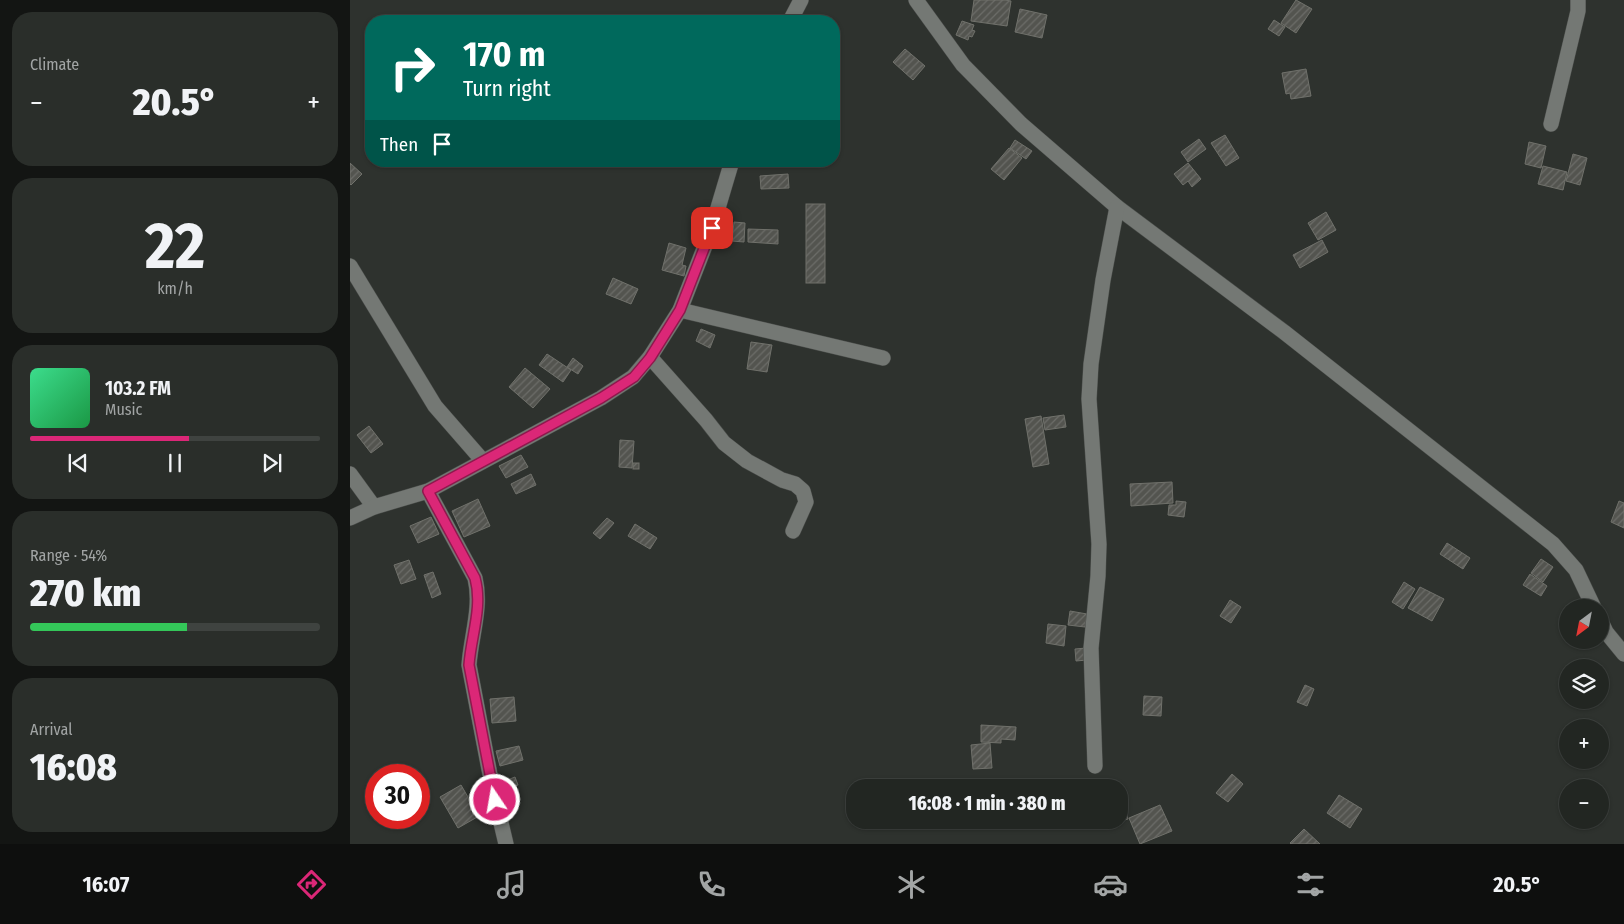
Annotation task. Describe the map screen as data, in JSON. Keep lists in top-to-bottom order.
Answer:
{
  "north": "bottom left",
  "page": {
    "tile": [
      "Climate",
      ["22", "km/h"],
      ["Range · 54%", "270 km"],
      ["Arrival", "16:08"]
    ],
    "turn": ["170 m", "Turn right"],
    "heat": ["−", "20.5°", "+"],
    "then": "Then",
    "song": ["103.2 FM", "Music"],
    "map_buttons": ["+", "−"],
    "limit": "30",
    "trip": "16:08 · 1 min · 380 m",
    "tabs": ["16:07", "20.5°"]
  }
}
